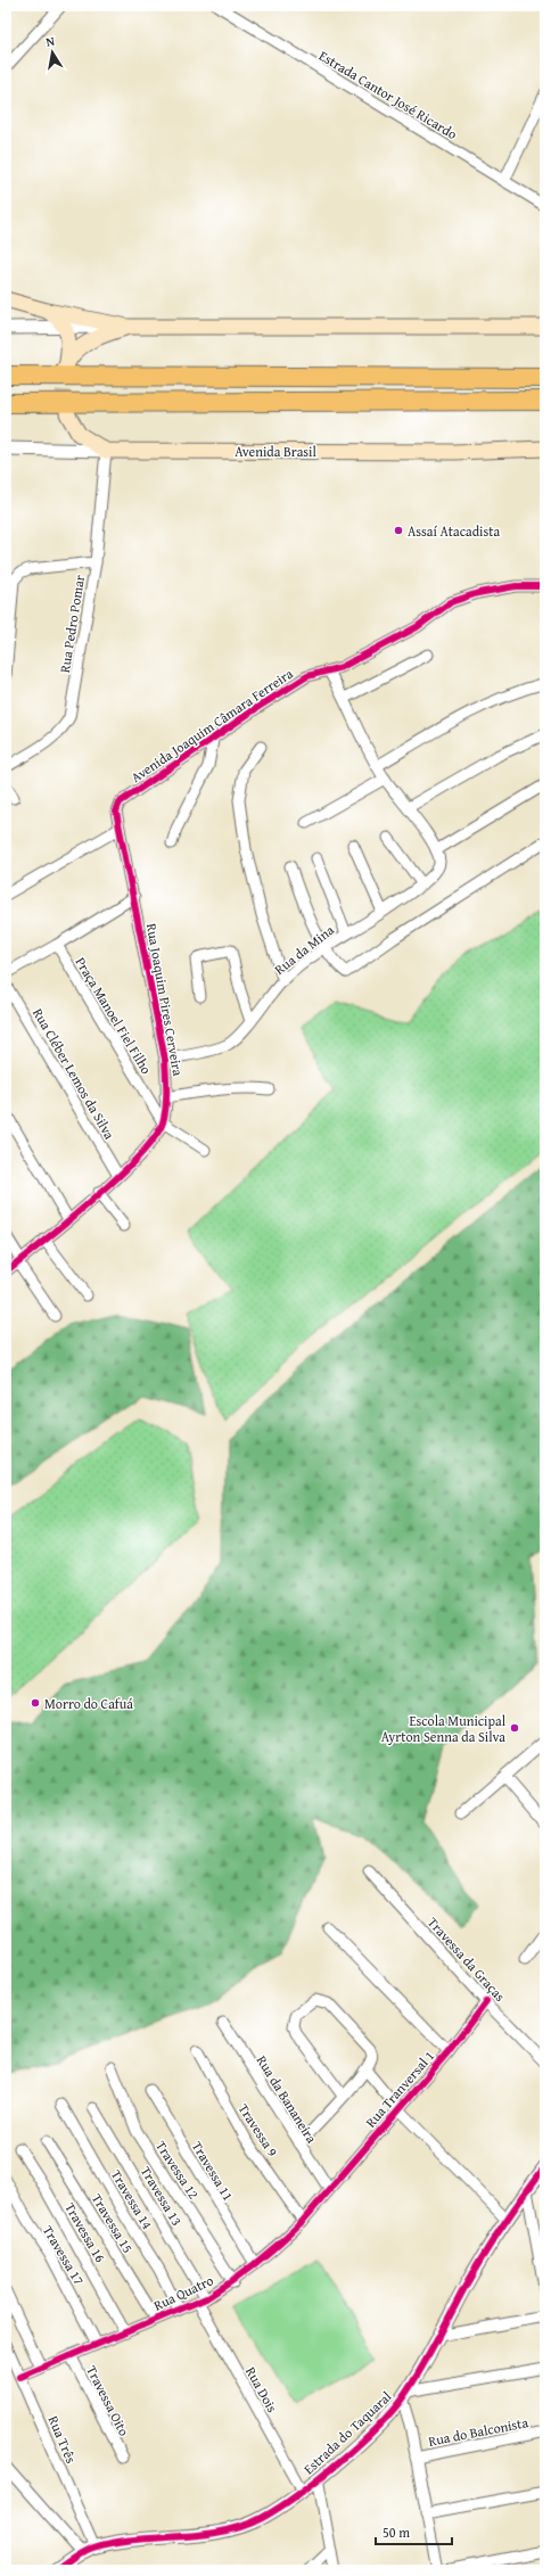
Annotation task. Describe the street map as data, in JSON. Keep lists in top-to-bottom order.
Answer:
{
  "streets": {
    "main road": ["Avenida Brasil"],
    "street": [
      "Estrada Cantor José Ricardo",
      "Rua Pedro Pomar",
      "Avenida Joaquim Câmara Ferreira",
      "Rua da Mina",
      "Rua Joaquim Pires Cerveira",
      "Praça Manoel Fiel Filho",
      "Rua Cléber Lemos da Silva",
      "Travessa da Graças",
      "Rua Tranversal 1",
      "Rua da Bananeira",
      "Travessa 9",
      "Travessa 12",
      "Travessa 11",
      "Travessa 13",
      "Travessa 14",
      "Travessa 15",
      "Travessa 16",
      "Travessa 17",
      "Rua Quatro",
      "Rua Dois",
      "Travessa Oito",
      "Rua do Balconista",
      "Estrada do Taquaral",
      "Rua Três"
    ]
  },
  "crossings": [
    ["Avenida Brasil", "Rua Pedro Pomar"],
    ["Avenida Joaquim Câmara Ferreira", "Rua Joaquim Pires Cerveira"],
    ["Rua da Mina", "Rua Joaquim Pires Cerveira"],
    ["Rua Joaquim Pires Cerveira", "Praça Manoel Fiel Filho"],
    ["Rua Joaquim Pires Cerveira", "Rua Cléber Lemos da Silva"],
    ["Travessa da Graças", "Rua Tranversal 1"],
    ["Rua Tranversal 1", "Rua da Bananeira"],
    ["Rua Tranversal 1", "Rua Quatro"],
    ["Rua da Bananeira", "Rua Quatro"],
    ["Travessa 9", "Rua Quatro"],
    ["Travessa 12", "Rua Quatro"],
    ["Travessa 11", "Rua Quatro"],
    ["Travessa 13", "Rua Quatro"],
    ["Travessa 13", "Rua Dois"],
    ["Travessa 14", "Rua Quatro"],
    ["Travessa 15", "Rua Quatro"],
    ["Travessa 16", "Rua Quatro"],
    ["Travessa 17", "Rua Quatro"],
    ["Rua Quatro", "Rua Dois"],
    ["Rua Quatro", "Travessa Oito"],
    ["Rua Quatro", "Rua Três"],
    ["Rua Dois", "Estrada do Taquaral"],
    ["Estrada do Taquaral", "Rua Três"]
  ],
  "places": ["Assaí Atacadista", "Morro do Cafuá", "Escola Municipal Ayrton Senna da Silva"],
  "scale_bar": "50 m",
  "north": "top"
}
